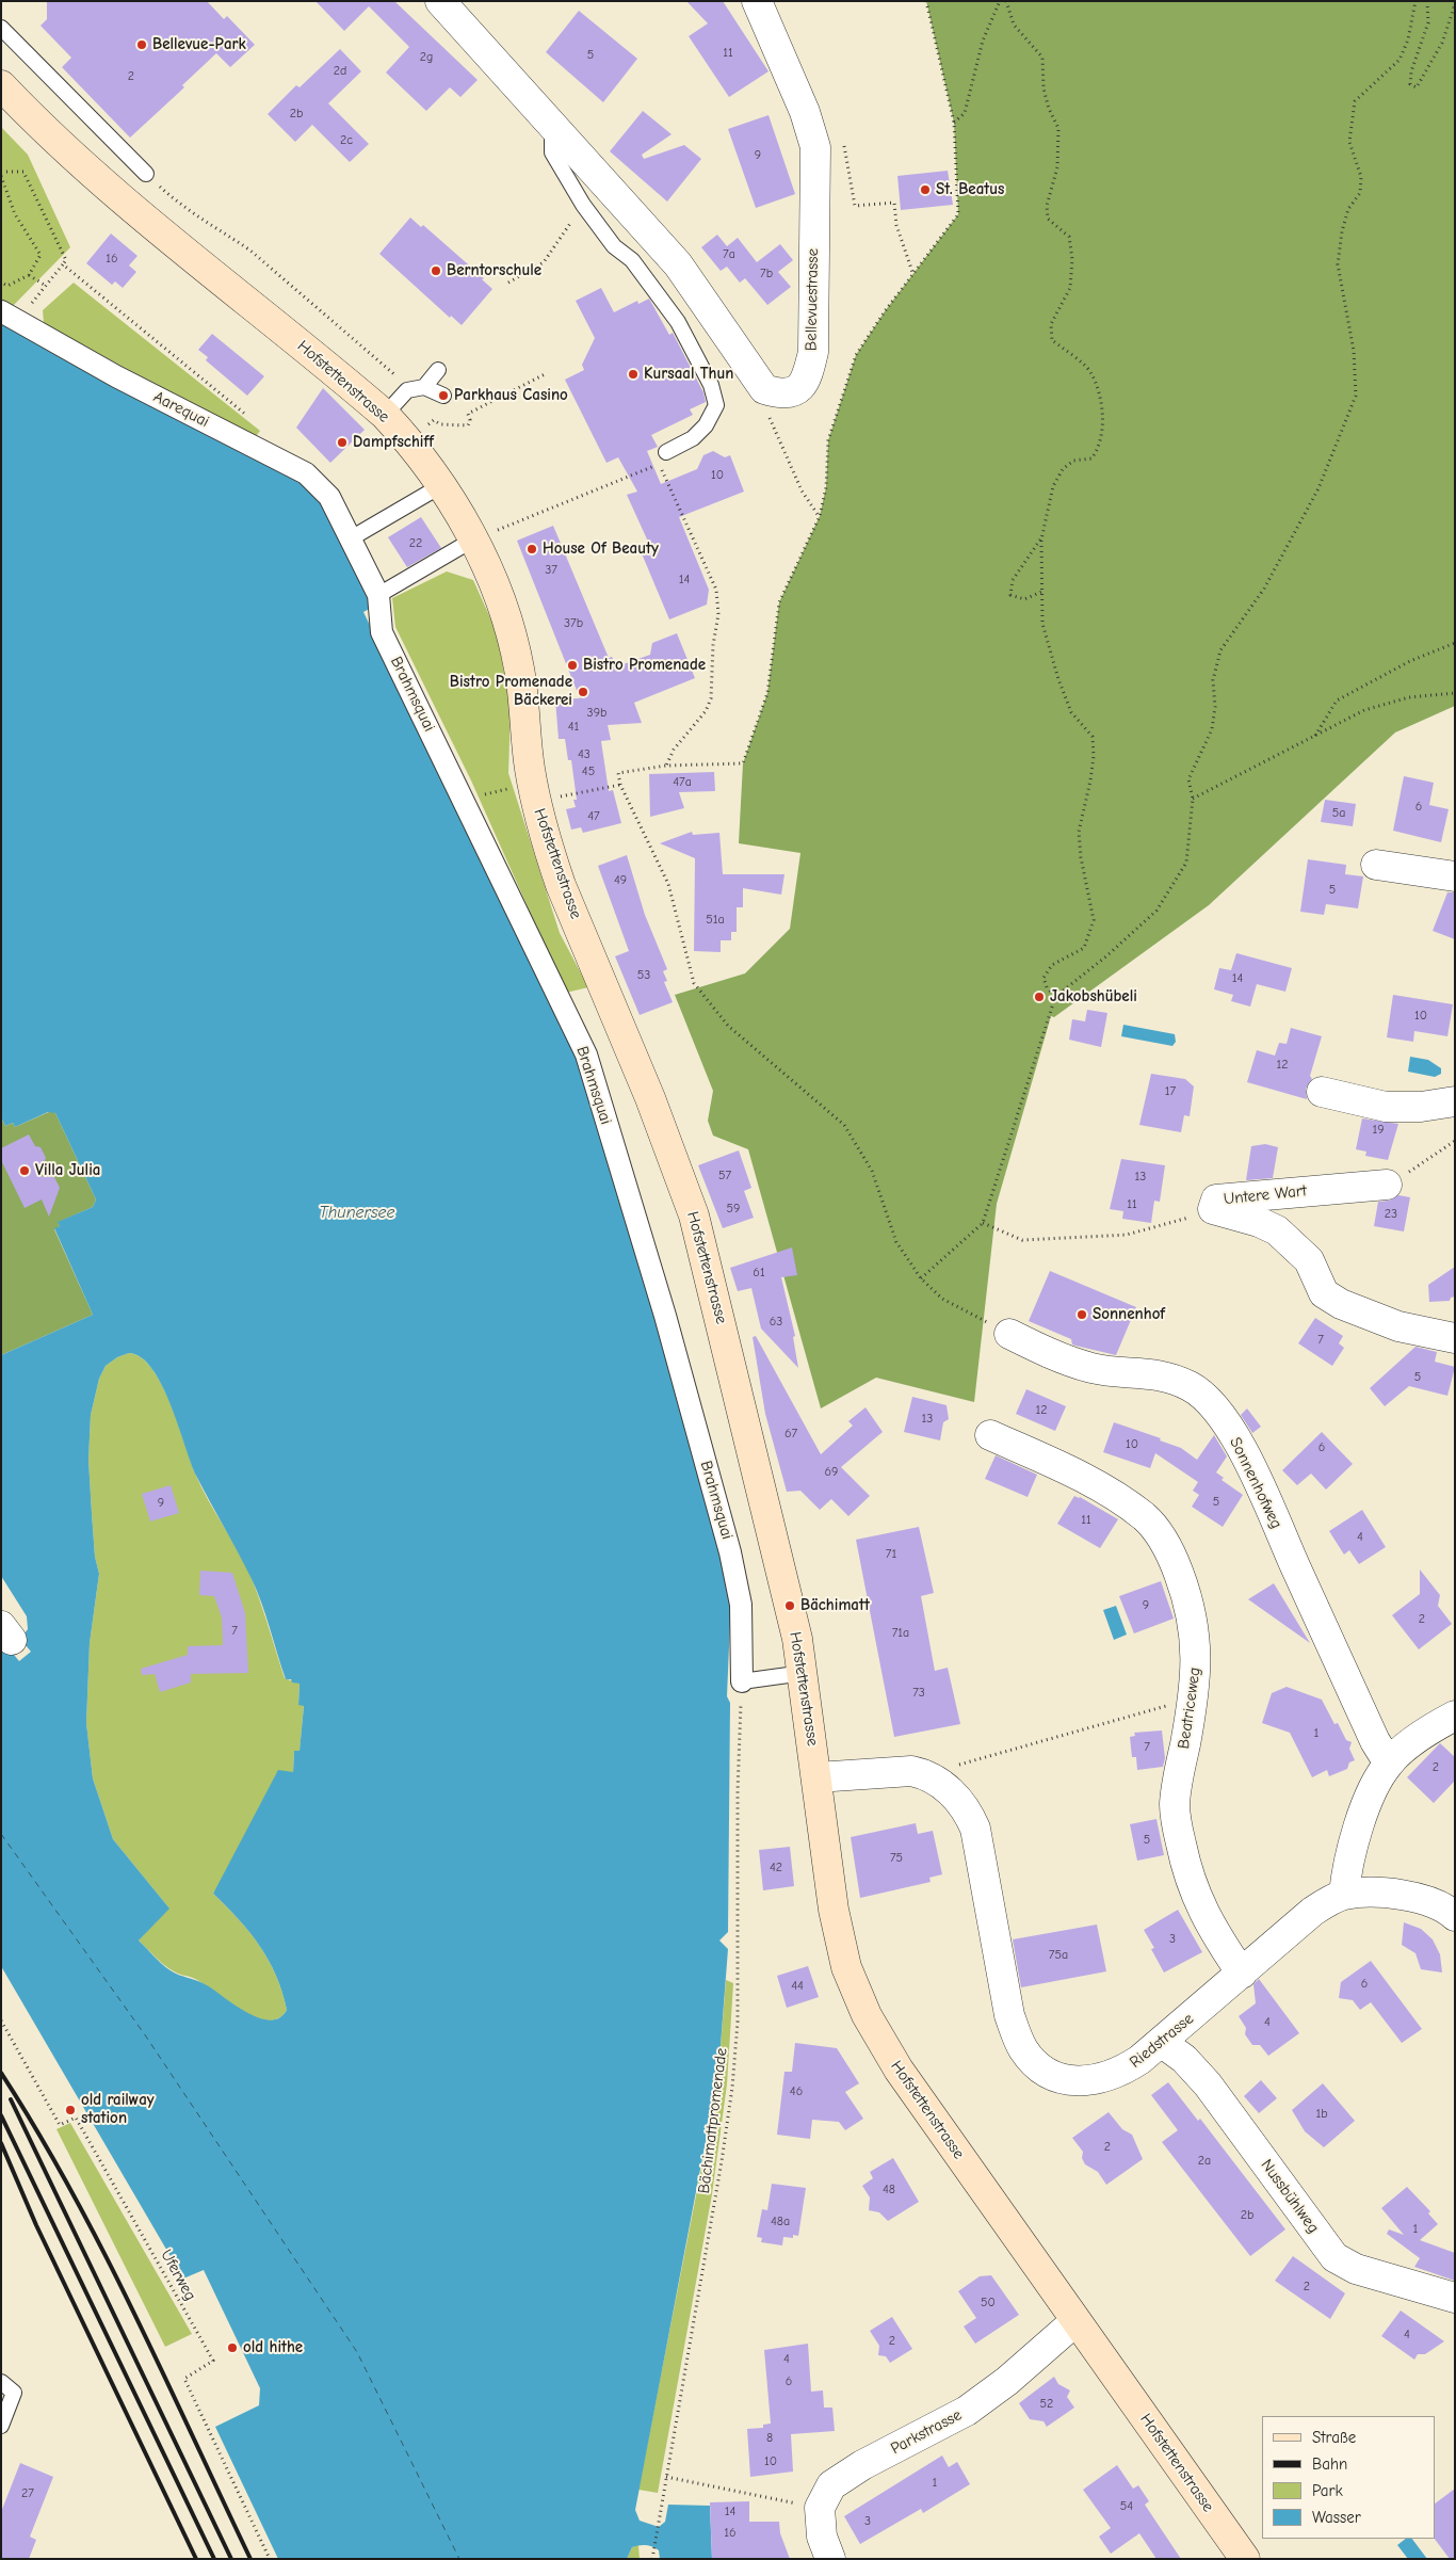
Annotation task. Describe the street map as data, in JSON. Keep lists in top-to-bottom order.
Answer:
{
  "streets": {
    "main road": ["Hofstettenstrasse"],
    "street": [
      "Bellevuestrasse",
      "Aarequai",
      "Brahmsquai",
      "Untere Wart",
      "Sonnenhofweg",
      "Beatriceweg",
      "Riedstrasse",
      "Nussbühlweg",
      "Parkstrasse"
    ],
    "path": ["Bächimattpromenade", "Uferweg"]
  },
  "crossings": [
    ["Hofstettenstrasse", "Riedstrasse"],
    ["Hofstettenstrasse", "Parkstrasse"],
    ["Aarequai", "Brahmsquai"],
    ["Brahmsquai", "Bächimattpromenade"],
    ["Beatriceweg", "Riedstrasse"],
    ["Riedstrasse", "Nussbühlweg"]
  ],
  "water": ["Thunersee"],
  "places": [
    "Bellevue-Park",
    "St. Beatus",
    "Berntorschule",
    "Kursaal Thun",
    "Parkhaus Casino",
    "Dampfschiff",
    "House Of Beauty",
    "Bistro Promenade",
    "Bistro Promenade Bäckerei",
    "Jakobshübeli",
    "Villa Julia",
    "Sonnenhof",
    "Bächimatt",
    "old railway station",
    "old hithe"
  ],
  "house_numbers": [
    "11",
    "5",
    "2g",
    "2d",
    "2",
    "2b",
    "2c",
    "9",
    "7a",
    "16",
    "7b",
    "10",
    "22",
    "37",
    "14",
    "37b",
    "39b",
    "41",
    "43",
    "45",
    "47a",
    "6",
    "5a",
    "47",
    "49",
    "5",
    "51a",
    "53",
    "14",
    "10",
    "12",
    "17",
    "19",
    "57",
    "13",
    "11",
    "59",
    "23",
    "61",
    "63",
    "7",
    "5",
    "12",
    "13",
    "67",
    "10",
    "6",
    "69",
    "5",
    "9",
    "11",
    "4",
    "71",
    "9",
    "2",
    "7",
    "71a",
    "73",
    "1",
    "7",
    "2",
    "5",
    "75",
    "42",
    "3",
    "75a",
    "6",
    "44",
    "4",
    "46",
    "1b",
    "2",
    "2a",
    "48",
    "2b",
    "48a",
    "1",
    "2",
    "50",
    "4",
    "2",
    "4",
    "6",
    "52",
    "8",
    "10",
    "1",
    "27",
    "54",
    "14",
    "3",
    "16"
  ],
  "legend": [
    "Straße",
    "Bahn",
    "Park",
    "Wasser"
  ]
}
